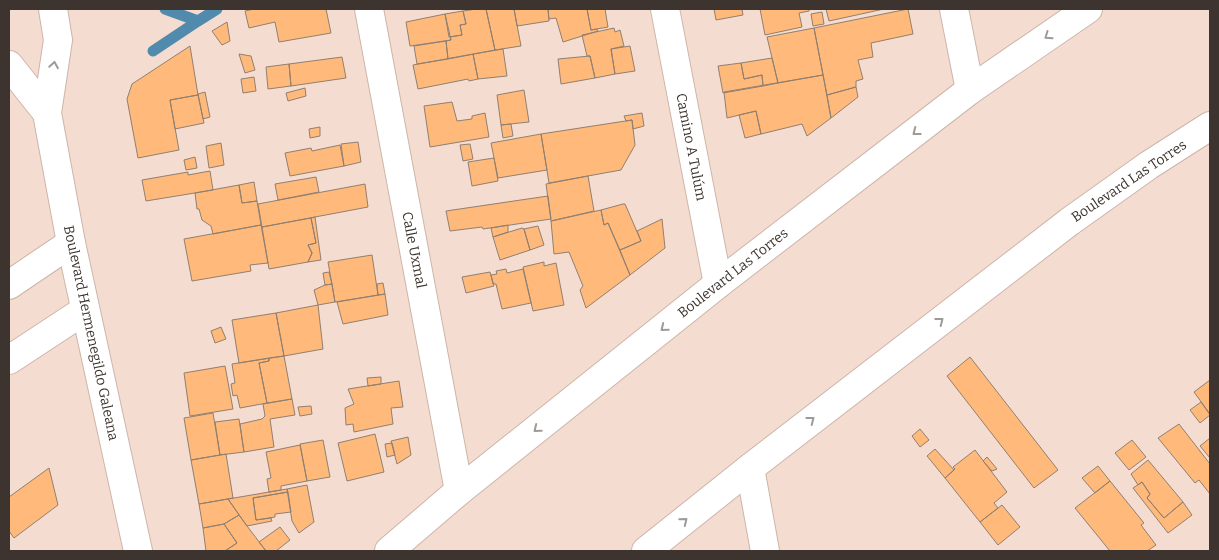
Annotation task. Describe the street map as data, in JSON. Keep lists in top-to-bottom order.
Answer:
{
  "streets": {
    "main road": [
      "Camino A Tulúm",
      "Boulevard Las Torres",
      "Calle Uxmal",
      "Boulevard Hermenegildo Galeana"
    ]
  },
  "crossings": [
    ["Camino A Tulúm", "Boulevard Las Torres"],
    ["Boulevard Las Torres", "Calle Uxmal"]
  ]
}
